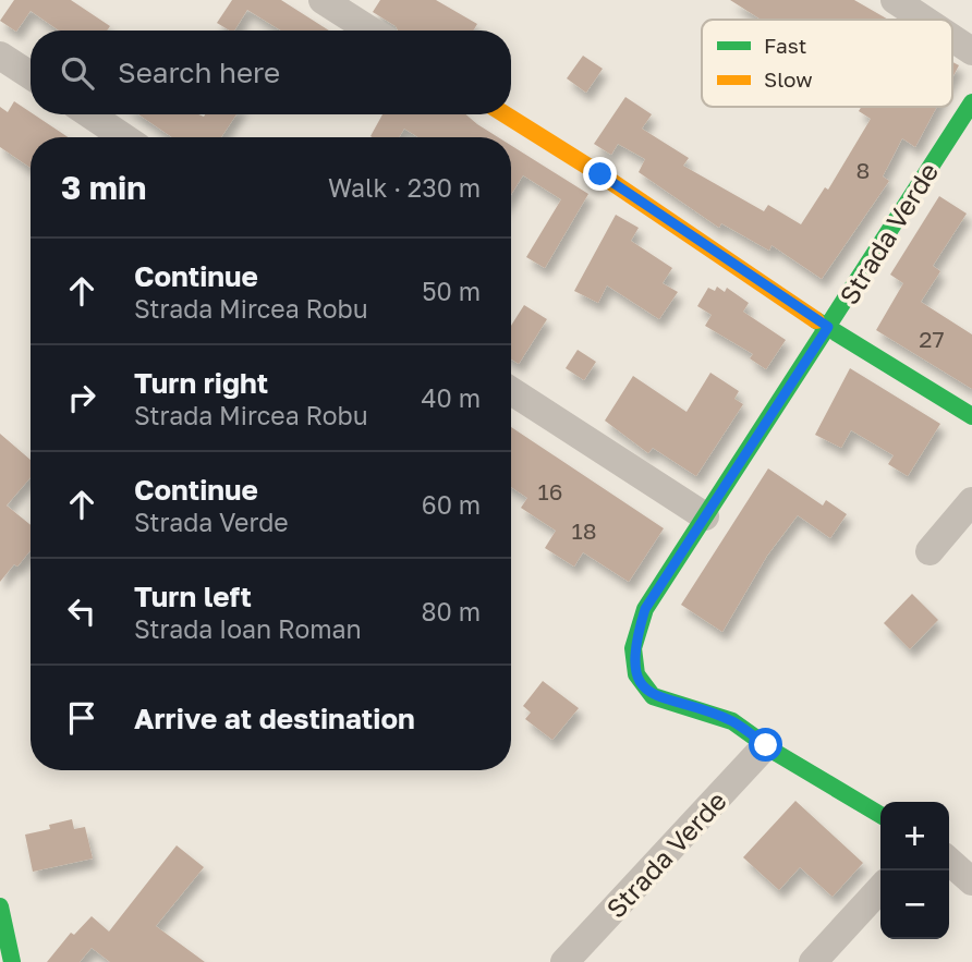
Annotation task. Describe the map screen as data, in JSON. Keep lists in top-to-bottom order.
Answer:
{
  "streets": {
    "street": ["Strada Verde"]
  },
  "house_numbers": [
    "8",
    "27",
    "16",
    "18"
  ],
  "legend": ["Fast", "Slow"],
  "page": {
    "search": "Search here",
    "heading": ["3 min", "Walk · 230 m"],
    "list": [
      ["Continue", "Strada Mircea Robu", "50 m"],
      ["Turn right", "Strada Mircea Robu", "40 m"],
      ["Continue", "Strada Verde", "60 m"],
      ["Turn left", "Strada Ioan Roman", "80 m"],
      "Arrive at destination"
    ],
    "map_buttons": ["+", "−"]
  }
}
